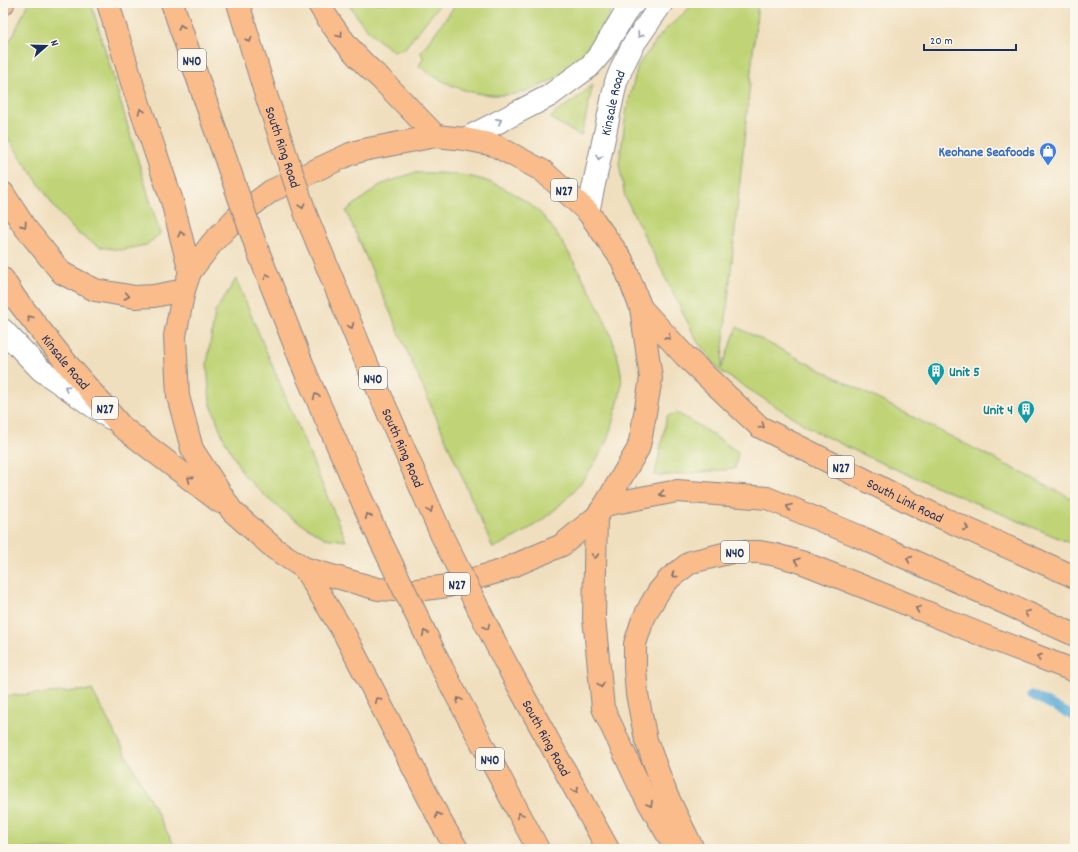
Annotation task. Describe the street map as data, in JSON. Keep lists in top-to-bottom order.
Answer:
{
  "streets": {
    "highway": [
      "N40",
      "Kinsale Road",
      "South Ring Road",
      "N27",
      "South Link Road"
    ]
  },
  "crossings": [
    ["Kinsale Road", "N27"],
    ["N27", "South Link Road"]
  ],
  "places": {
    "shop": ["Keohane Seafoods"],
    "building": ["Unit 5", "Unit 4"]
  },
  "scale_bar": "20 m",
  "north": "right"
}
